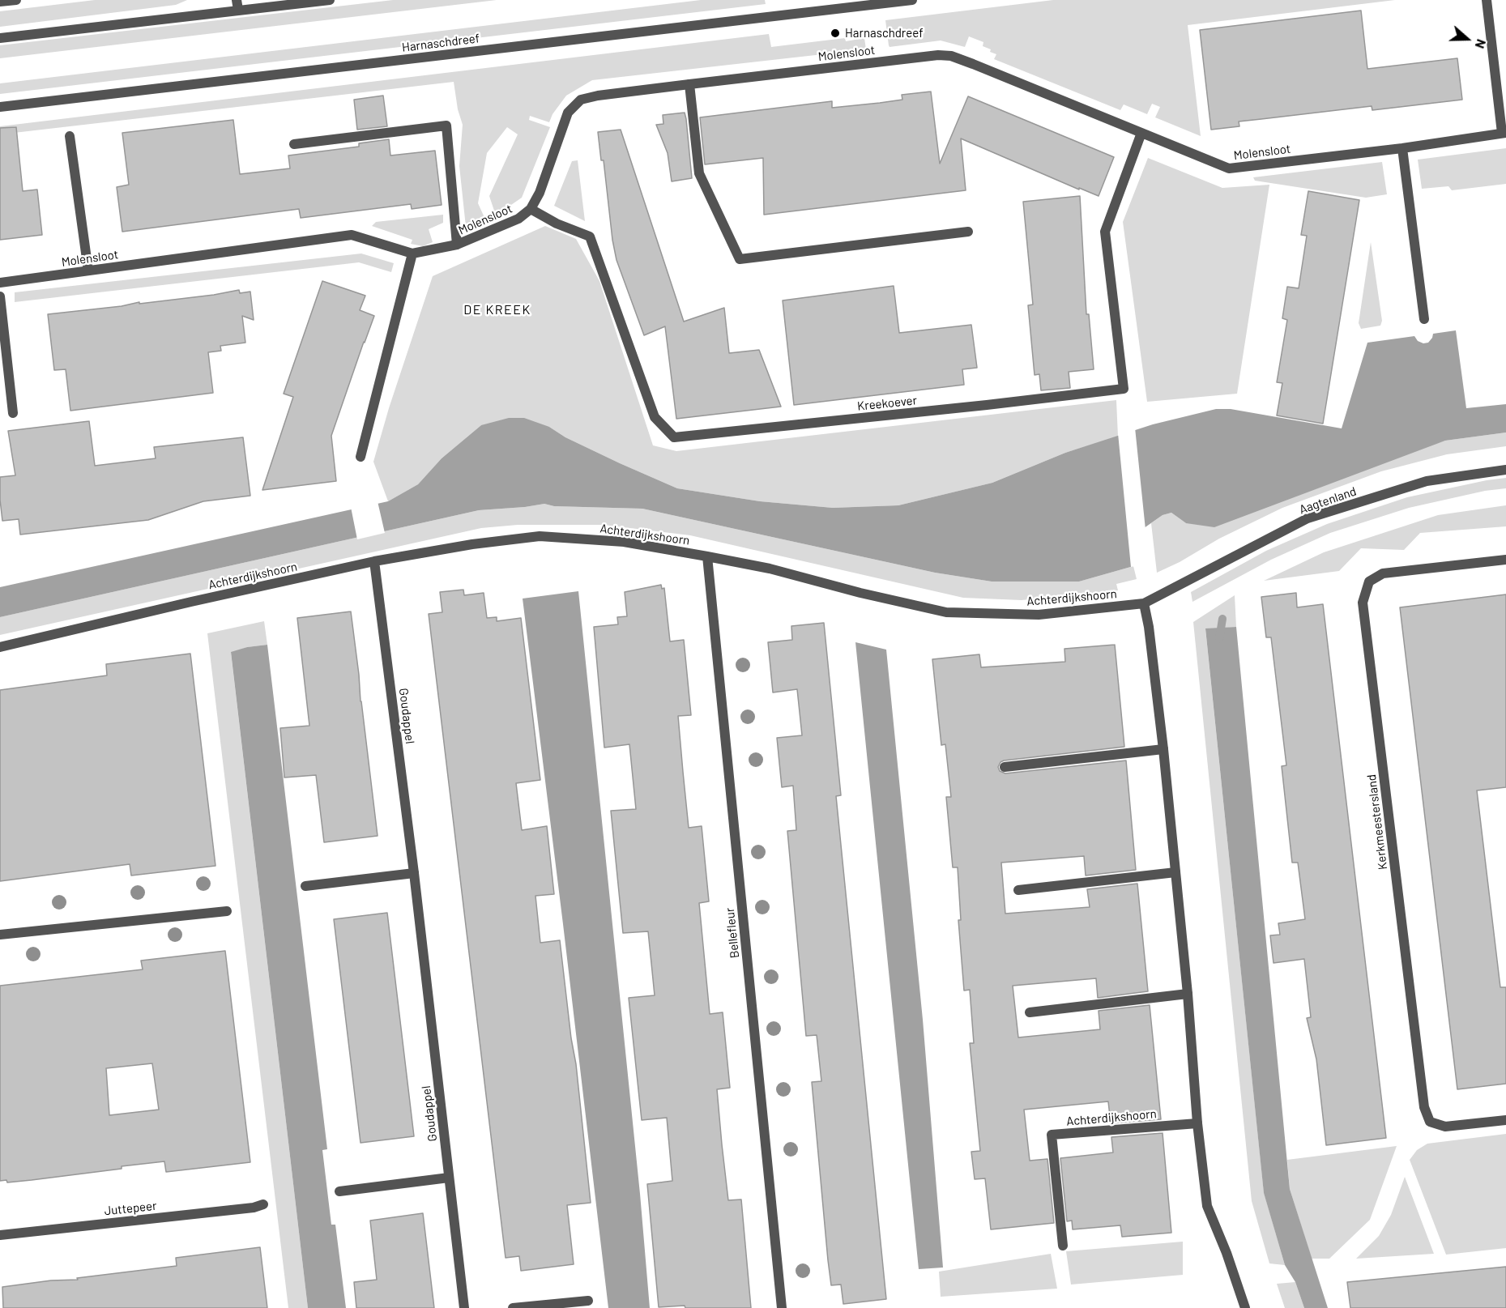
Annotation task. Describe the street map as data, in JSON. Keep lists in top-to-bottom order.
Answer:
{
  "streets": {
    "street": [
      "Harnaschdreef",
      "Molensloot",
      "Kreekoever",
      "Aagtenland",
      "Achterdijkshoorn",
      "Goudappel",
      "Kerkmeestersland",
      "Bellefleur",
      "Juttepeer"
    ]
  },
  "crossings": [
    ["Molensloot", "Kreekoever"],
    ["Aagtenland", "Achterdijkshoorn"],
    ["Achterdijkshoorn", "Goudappel"],
    ["Achterdijkshoorn", "Bellefleur"]
  ],
  "districts": ["DE KREEK"],
  "places": ["Harnaschdreef"],
  "north": "right"
}
